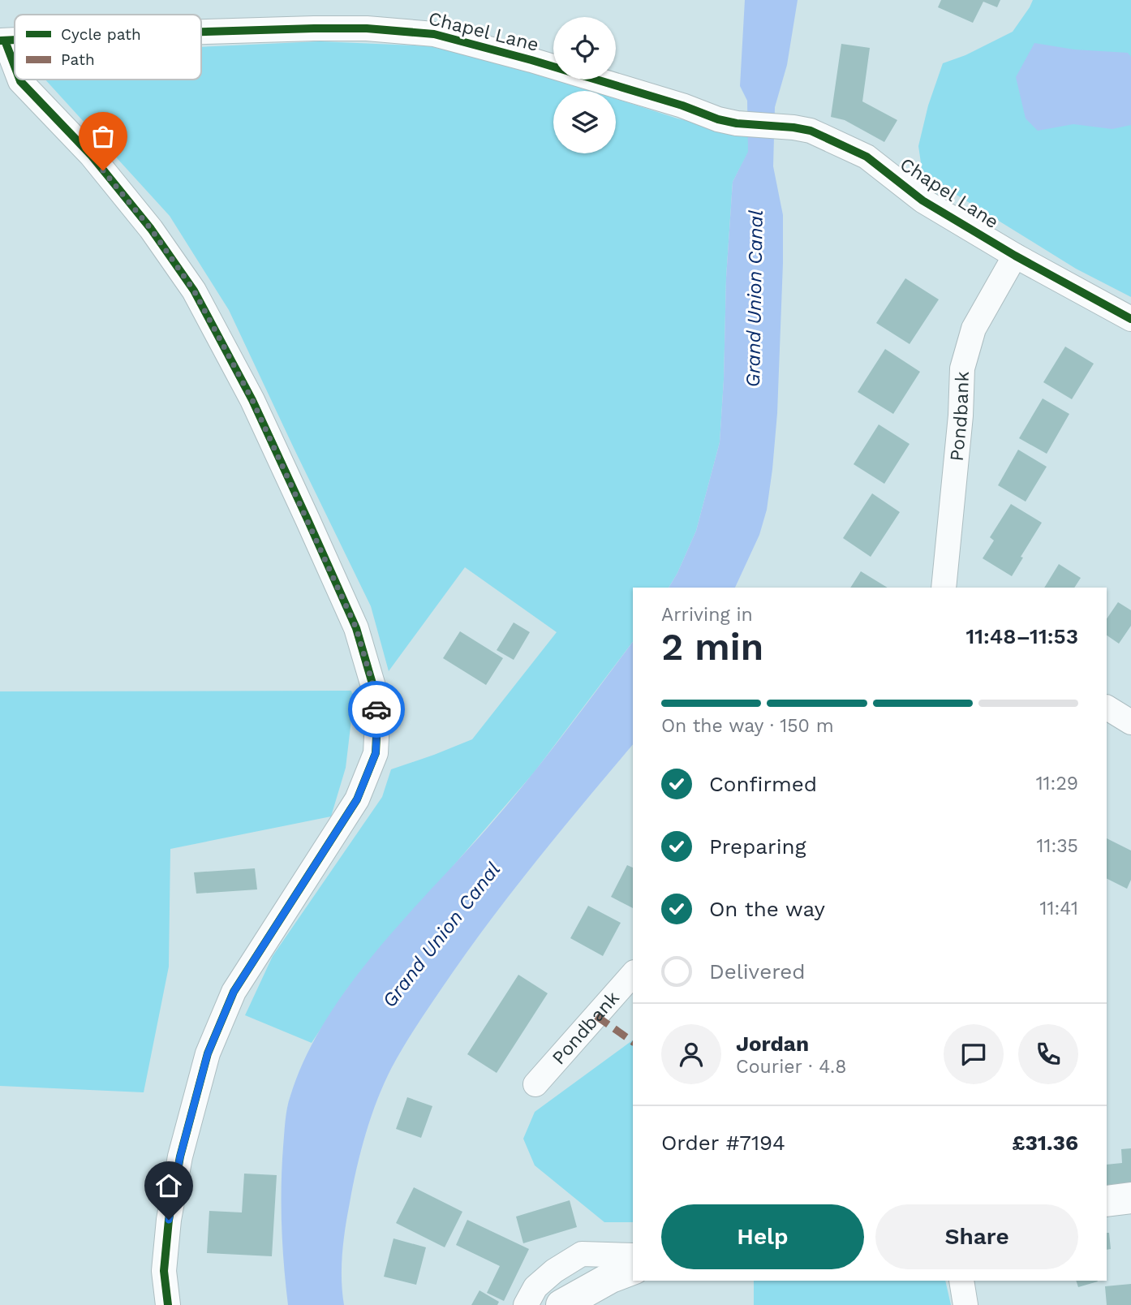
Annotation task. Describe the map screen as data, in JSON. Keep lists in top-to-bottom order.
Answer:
{
  "streets": {
    "street": ["Chapel Lane", "Pondbank"]
  },
  "crossings": [
    ["Chapel Lane", "Pondbank"]
  ],
  "water": ["Grand Union Canal"],
  "legend": ["Cycle path", "Path"],
  "page": {
    "heading": ["2 min", "Arriving in", "11:48–11:53"],
    "panel": [
      "Jordan",
      "Courier · 4.8",
      "Order #7194",
      "£31.36"
    ],
    "bar": "On the way · 150 m",
    "list": [
      ["Confirmed", "11:29"],
      ["Preparing", "11:35"],
      ["On the way", "11:41"],
      "Delivered"
    ],
    "buttons": ["Help", "Share"]
  }
}
